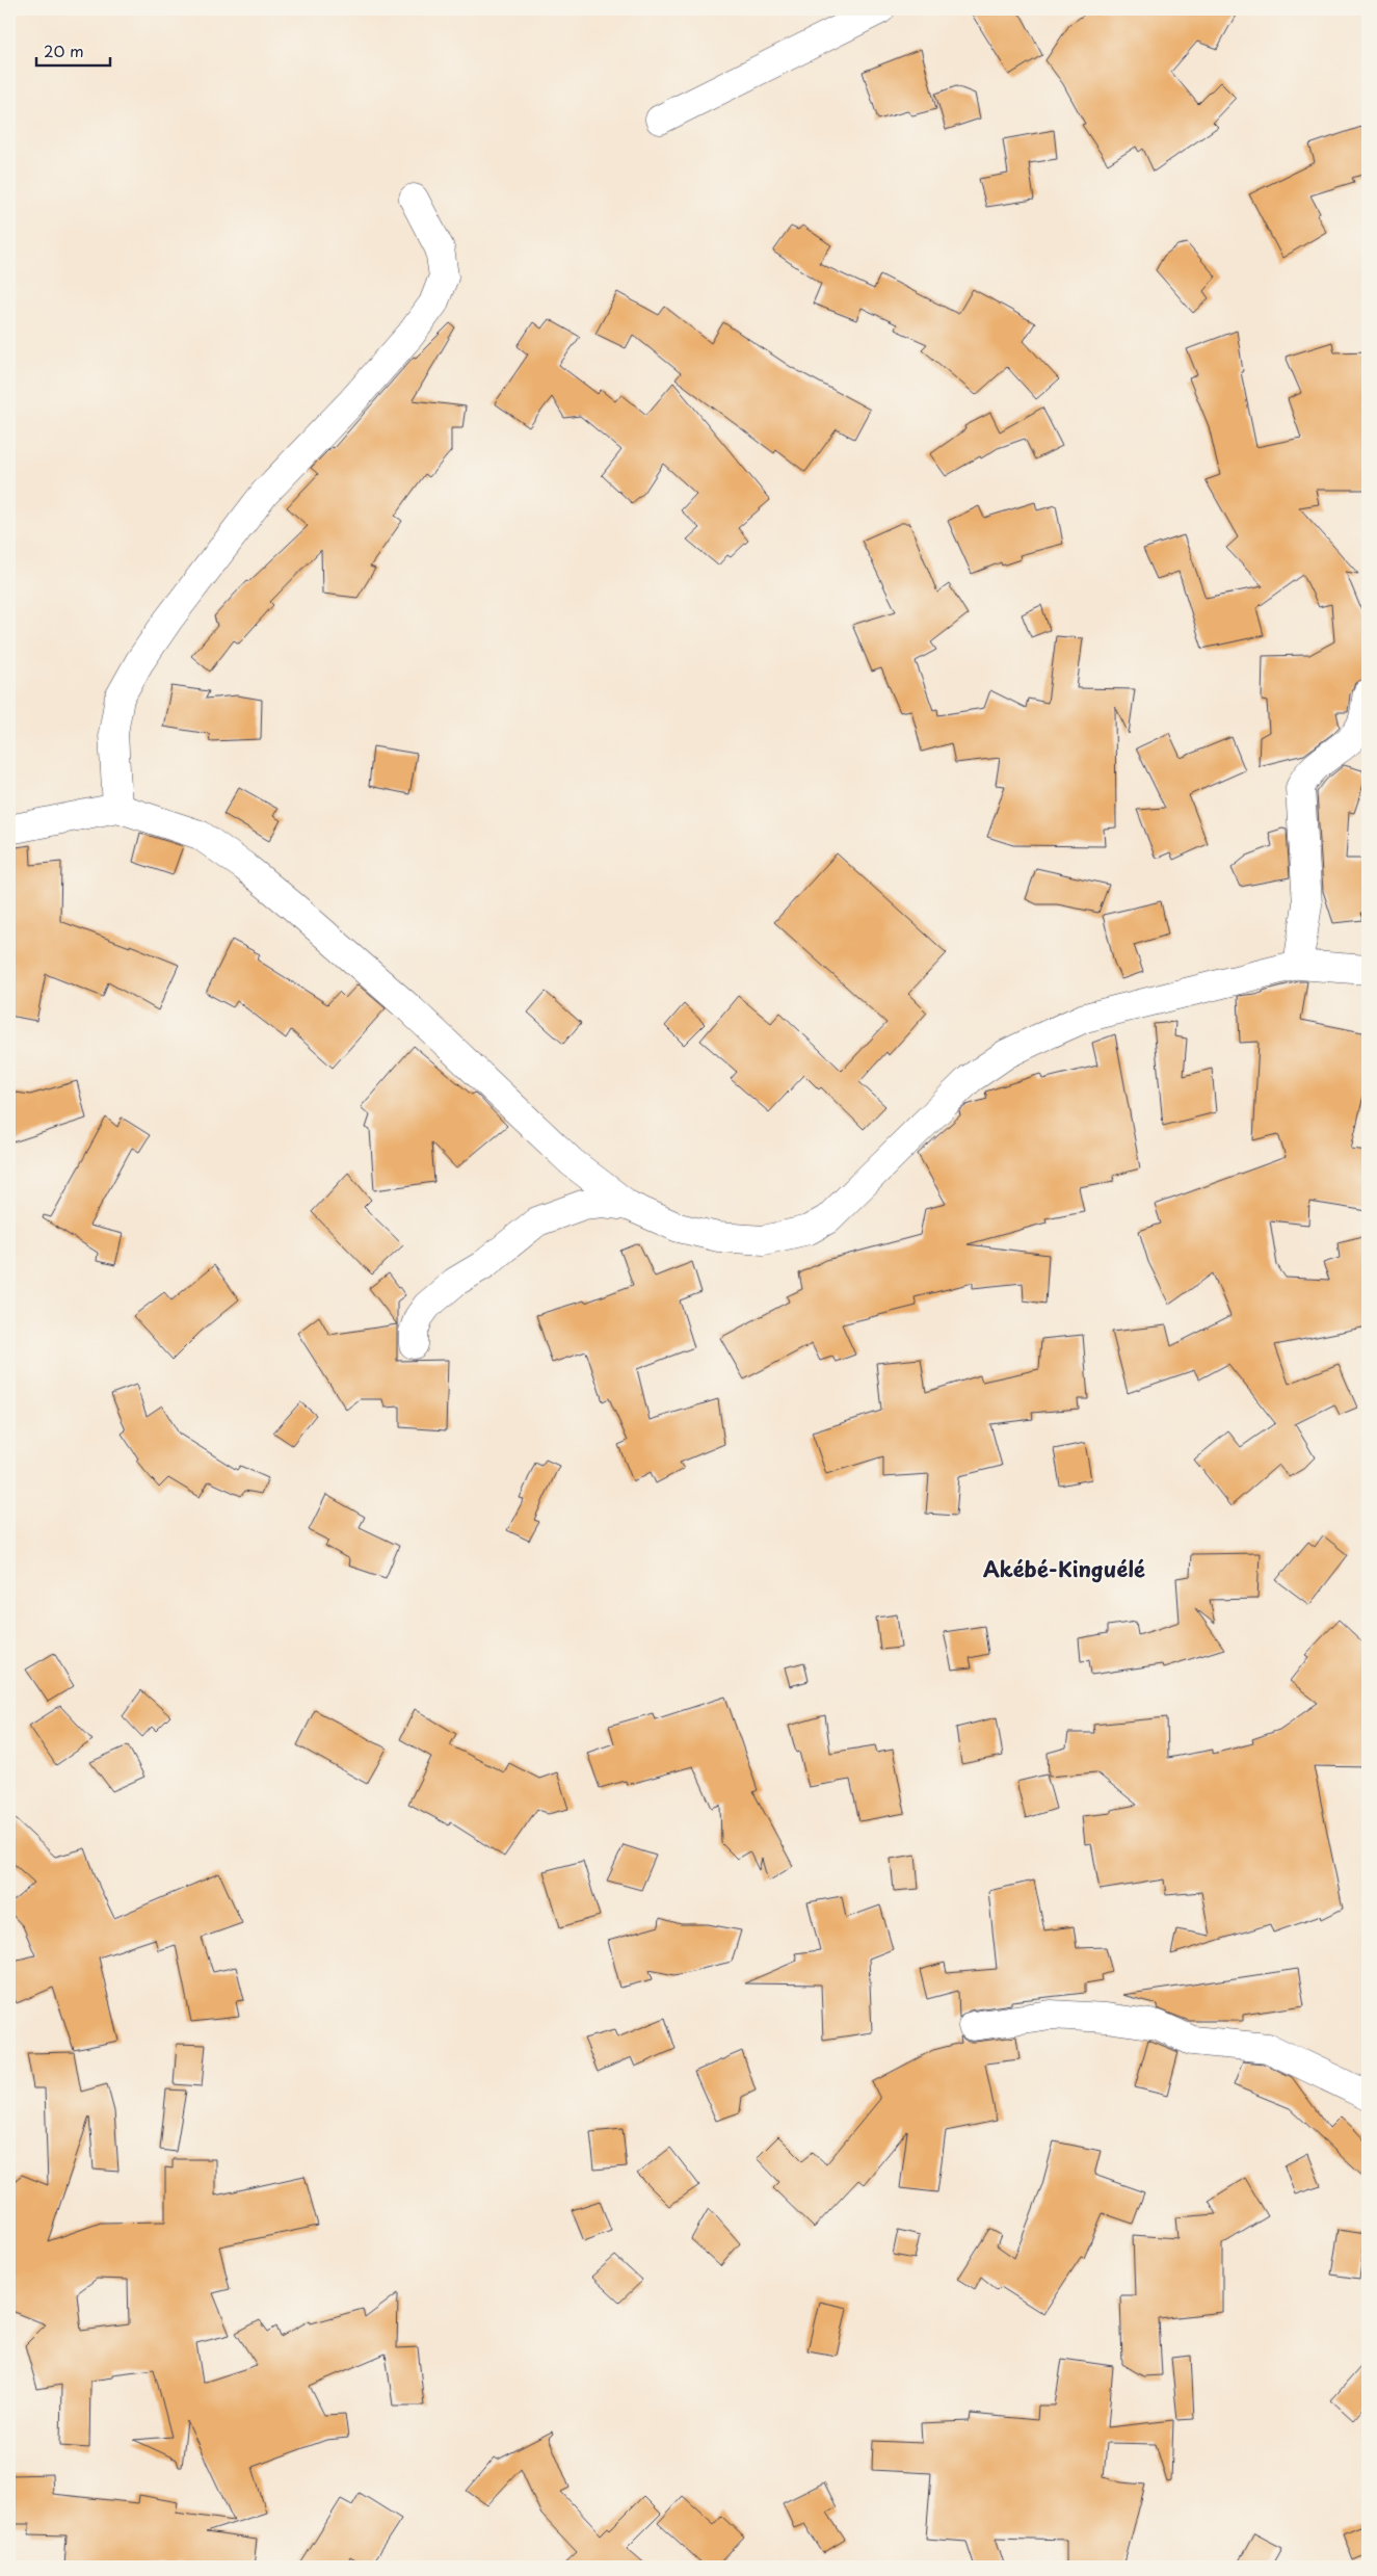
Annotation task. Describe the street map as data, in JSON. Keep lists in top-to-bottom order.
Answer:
{
  "districts": ["Akébé-Kinguélé"],
  "scale_bar": "20 m"
}
